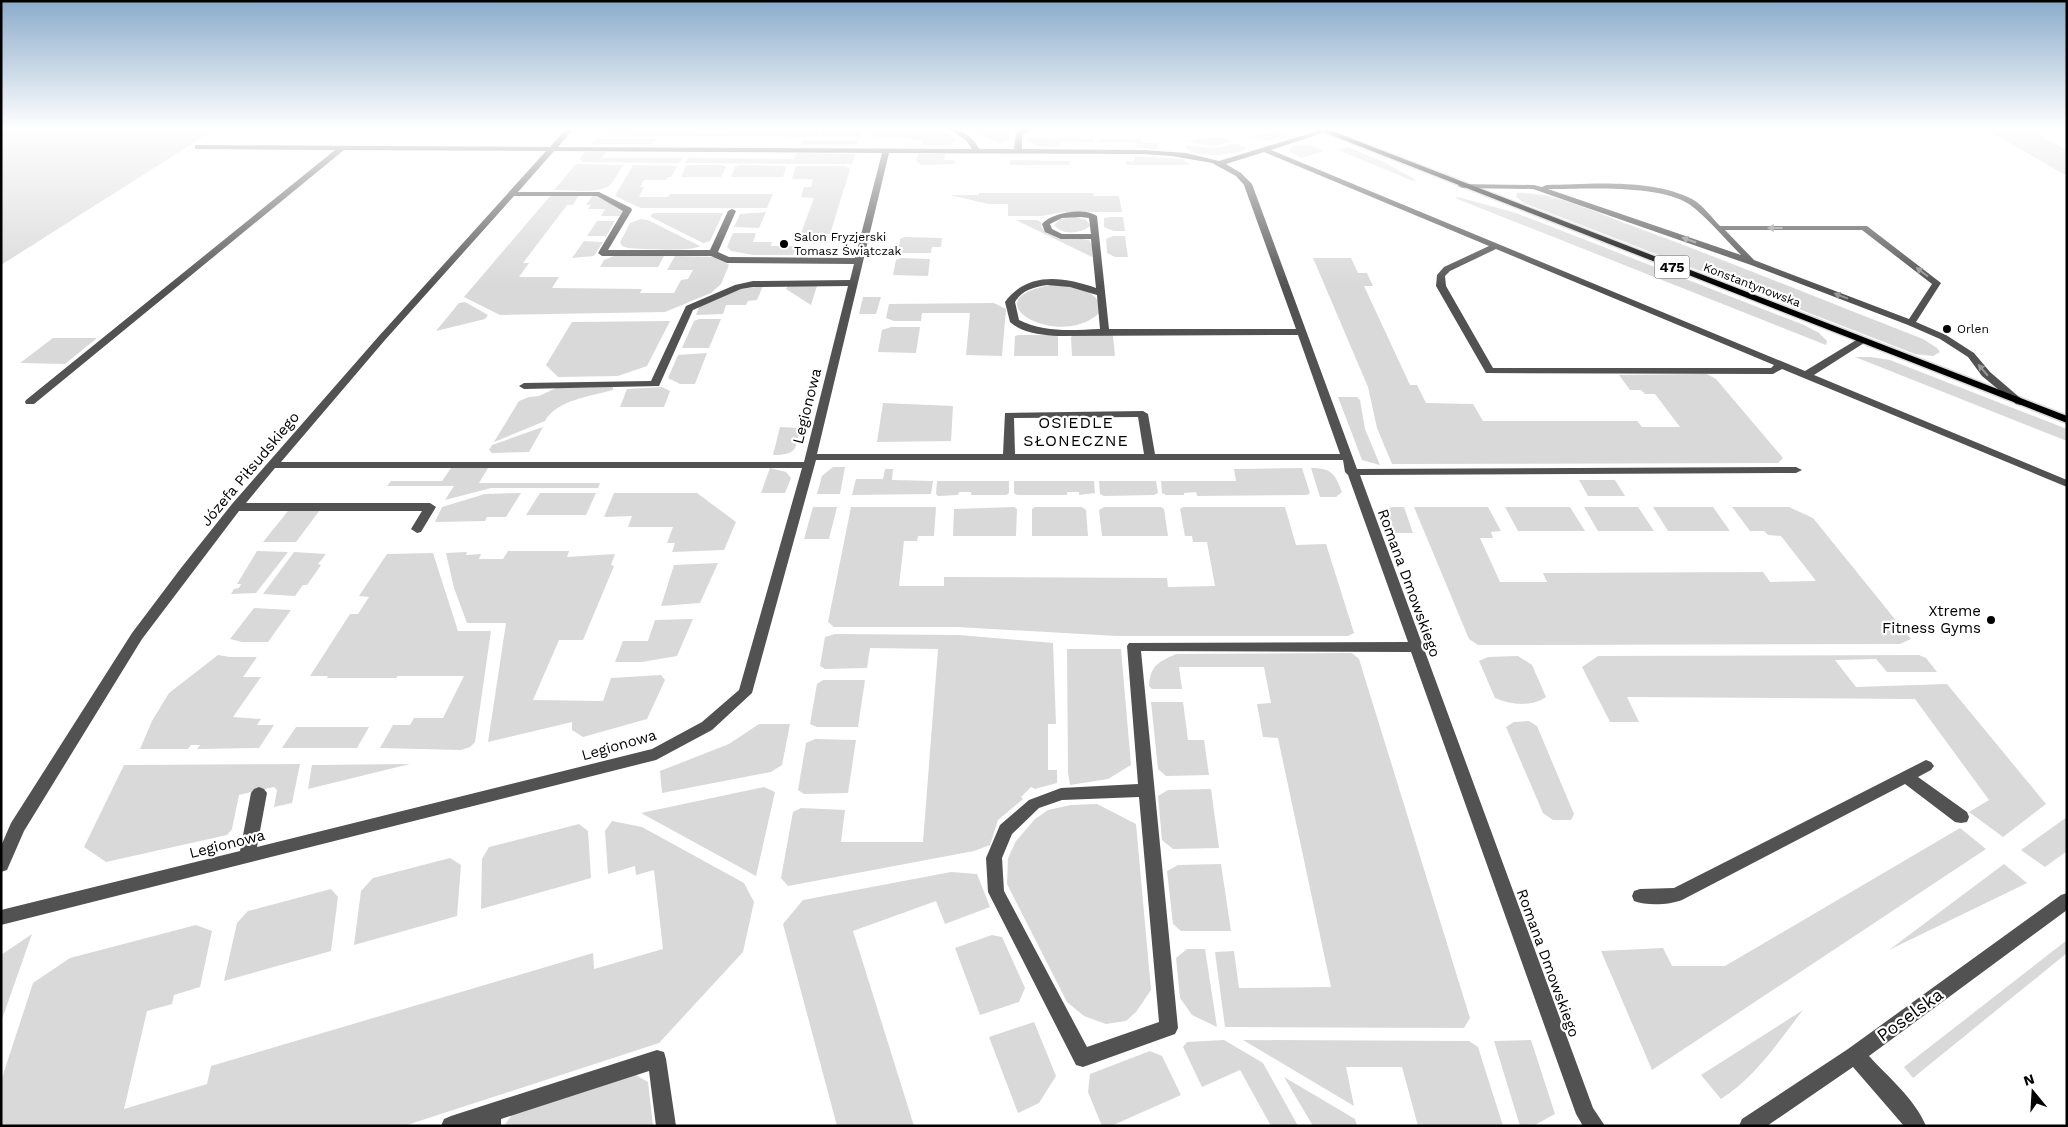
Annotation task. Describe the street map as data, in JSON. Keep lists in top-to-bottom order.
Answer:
{
  "streets": {
    "main road": ["475", "Konstantynowska"],
    "street": [
      "Legionowa",
      "Józefa Piłsudskiego",
      "Romana Dmowskiego",
      "Poselska"
    ]
  },
  "districts": ["OSIEDLE SŁONECZNE"],
  "places": ["Salon Fryzjerski Tomasz Świątczak", "Orlen", "Xtreme Fitness Gyms"],
  "north": "top"
}
